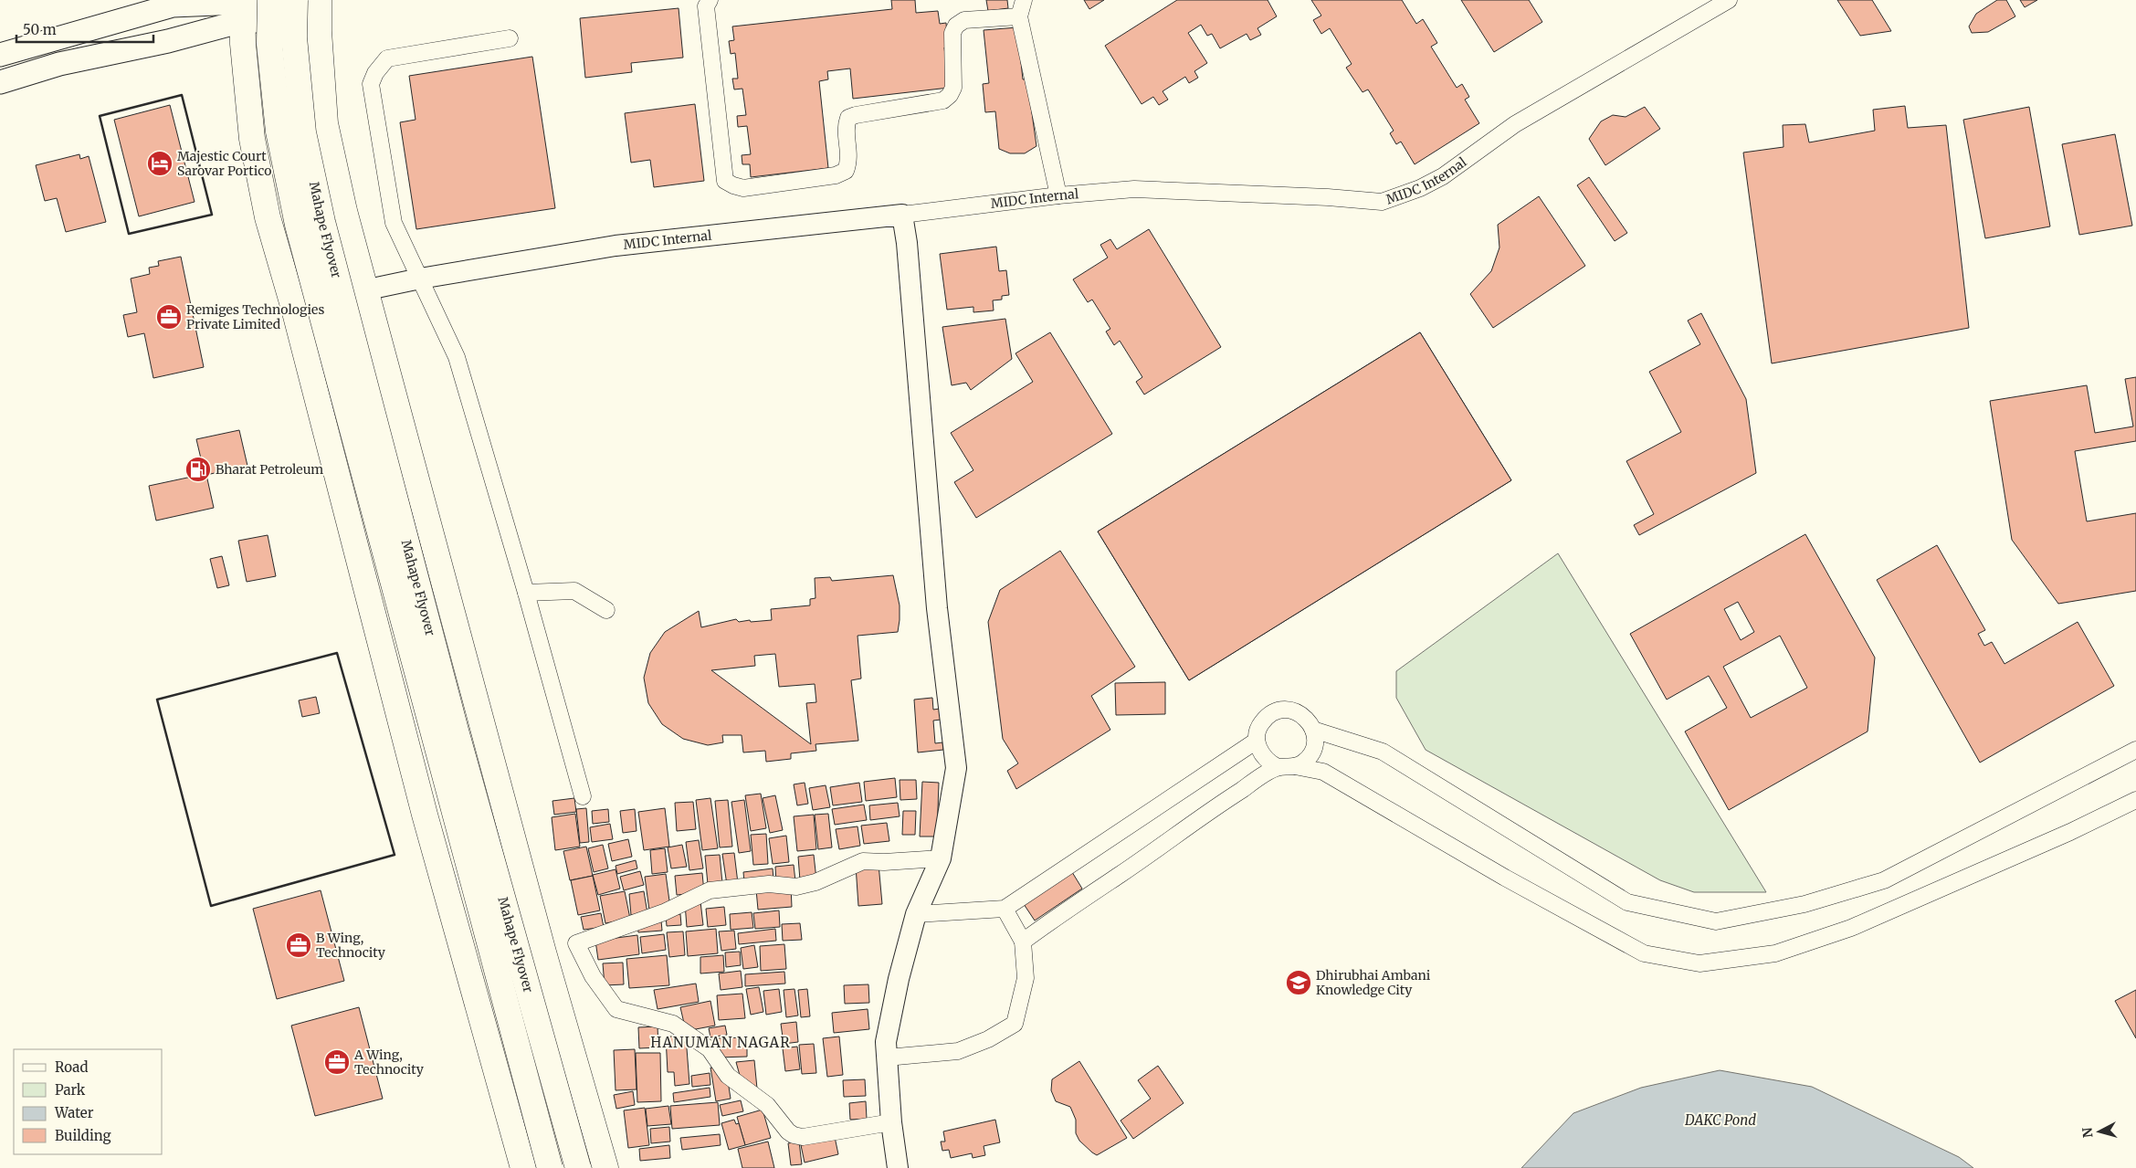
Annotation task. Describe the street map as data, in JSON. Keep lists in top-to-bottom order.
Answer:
{
  "streets": {
    "main road": ["Mahape Flyover"],
    "street": ["MIDC Internal"]
  },
  "districts": ["HANUMAN NAGAR"],
  "water": ["DAKC Pond"],
  "places": {
    "hotel": ["Majestic Court Sarovar Portico"],
    "office": ["Remiges Technologies Private Limited", "B Wing, Technocity", "A Wing, Technocity"],
    "fuel station": ["Bharat Petroleum"],
    "school or university": ["Dhirubhai Ambani Knowledge City"]
  },
  "legend": [
    "Road",
    "Park",
    "Water",
    "Building"
  ],
  "scale_bar": "50 m",
  "north": "left"
}
